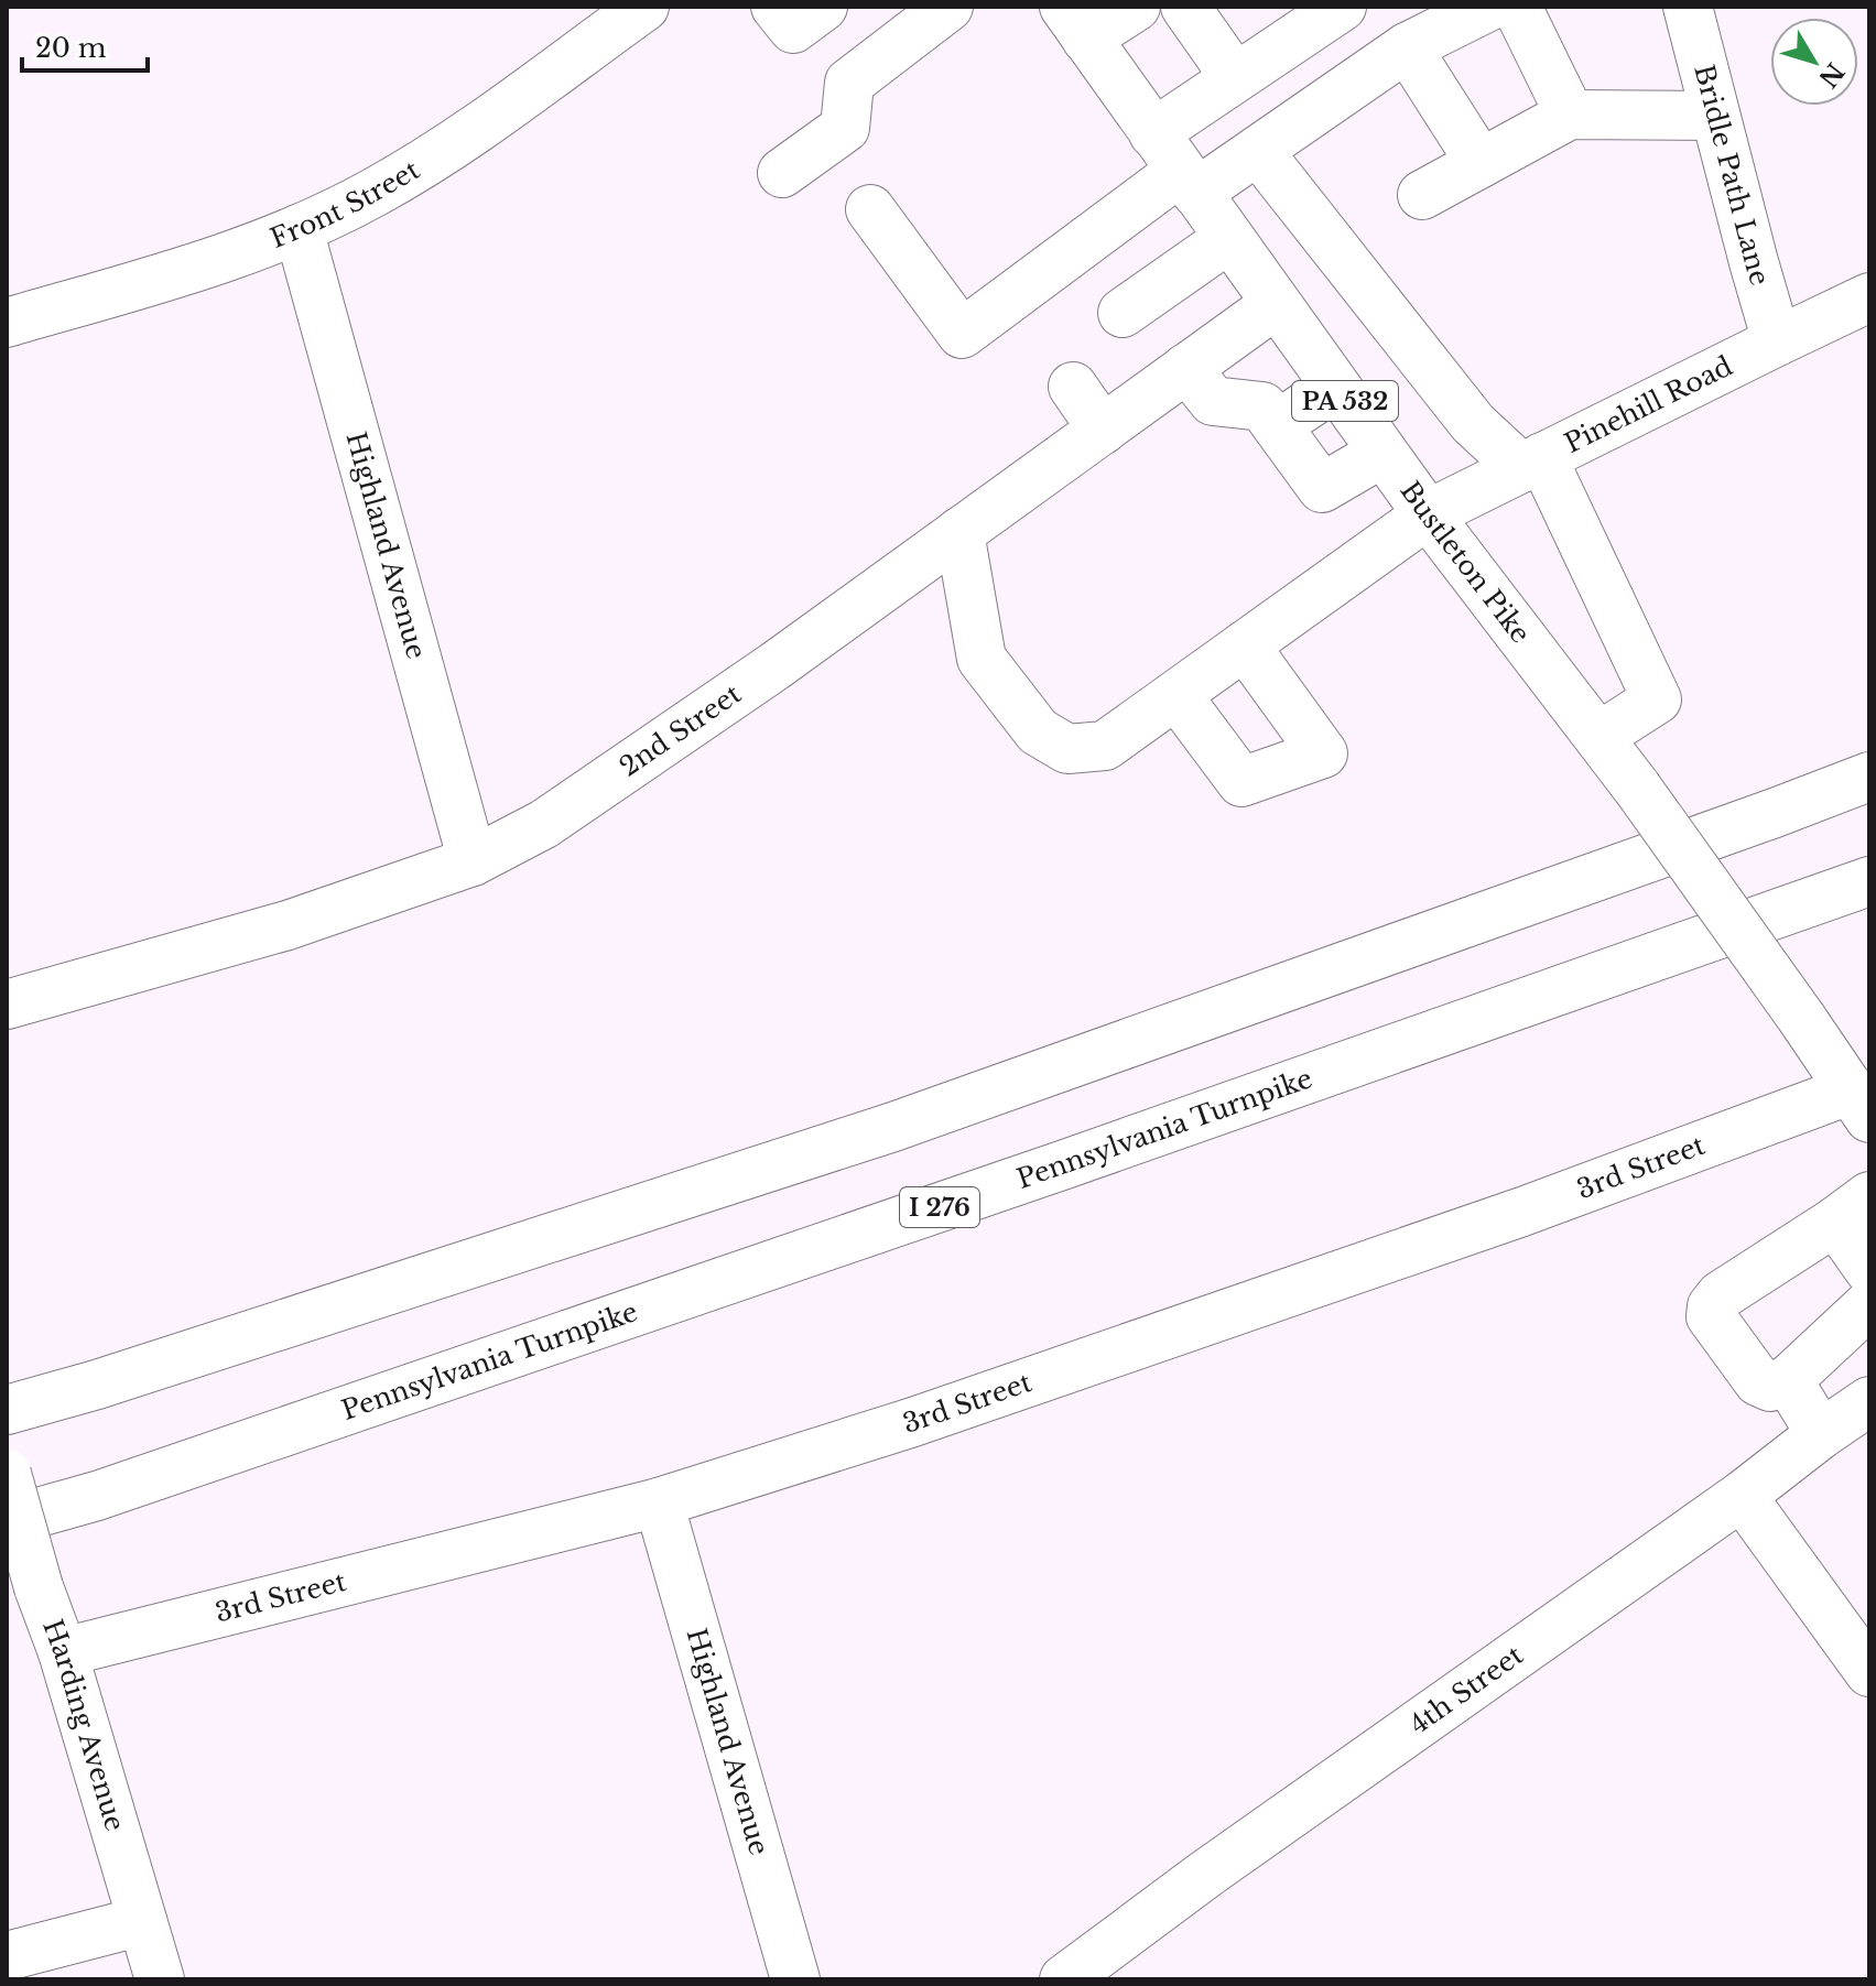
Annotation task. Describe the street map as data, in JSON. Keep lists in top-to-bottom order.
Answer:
{
  "streets": {
    "main road": [
      "Bridle Path Lane",
      "Front Street",
      "PA 532",
      "Pinehill Road",
      "Highland Avenue",
      "Bustleton Pike",
      "2nd Street",
      "Pennsylvania Turnpike",
      "3rd Street",
      "I 276",
      "4th Street",
      "Harding Avenue"
    ]
  },
  "crossings": [
    ["Bridle Path Lane", "Pinehill Road"],
    ["Front Street", "Highland Avenue"],
    ["Pinehill Road", "Bustleton Pike"],
    ["Pinehill Road", "2nd Street"],
    ["Highland Avenue", "2nd Street"],
    ["Highland Avenue", "3rd Street"],
    ["Bustleton Pike", "2nd Street"],
    ["Bustleton Pike", "3rd Street"],
    ["3rd Street", "Harding Avenue"]
  ],
  "scale_bar": "20 m",
  "north": "bottom right"
}
